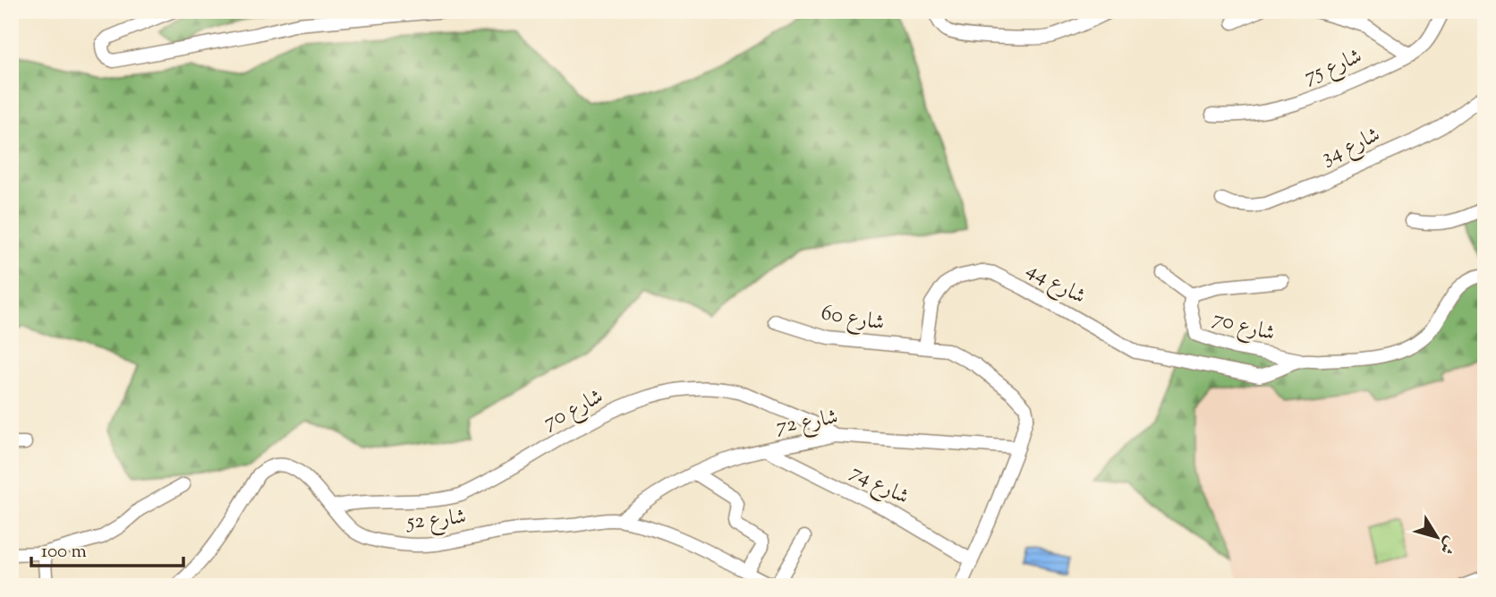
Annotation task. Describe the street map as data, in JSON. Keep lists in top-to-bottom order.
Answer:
{
  "streets": {
    "street": [
      "شارع 75",
      "شارع 34",
      "شارع 44",
      "شارع 60",
      "شارع 70",
      "شارع 72",
      "شارع 74",
      "شارع 52"
    ]
  },
  "crossings": [
    ["شارع 44", "شارع 60"],
    ["شارع 44", "شارع 70"],
    ["شارع 70", "شارع 72"],
    ["شارع 70", "شارع 52"],
    ["شارع 72", "شارع 74"],
    ["شارع 72", "شارع 52"]
  ],
  "scale_bar": "100 m",
  "north": "bottom right"
}
